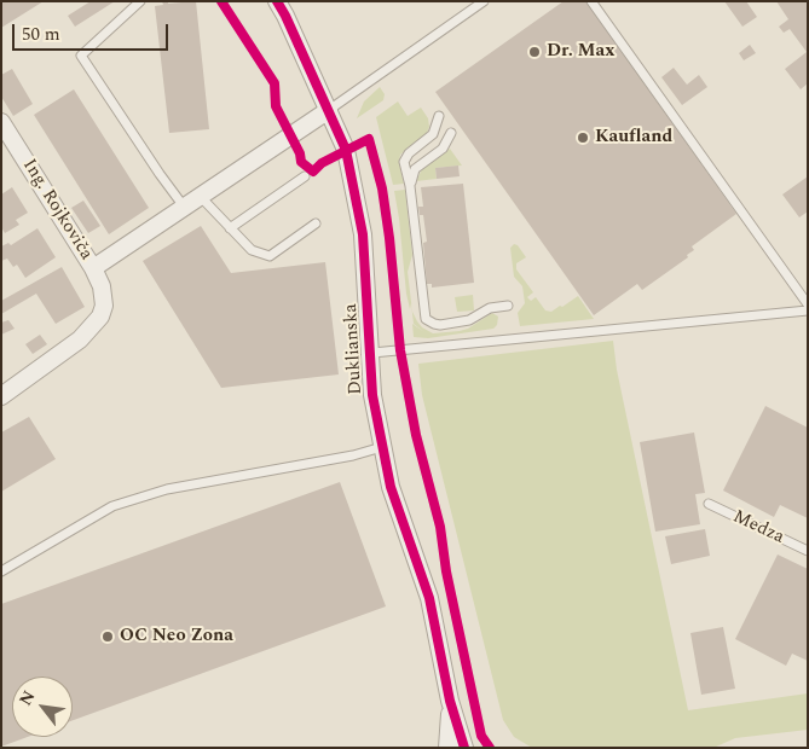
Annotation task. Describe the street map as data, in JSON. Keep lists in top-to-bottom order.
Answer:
{
  "streets": {
    "street": ["Ing. Rojkoviča", "Duklianska"],
    "lane": ["Medza"]
  },
  "places": ["Dr. Max", "Kaufland", "OC Neo Zona"],
  "scale_bar": "50 m",
  "north": "top left"
}
